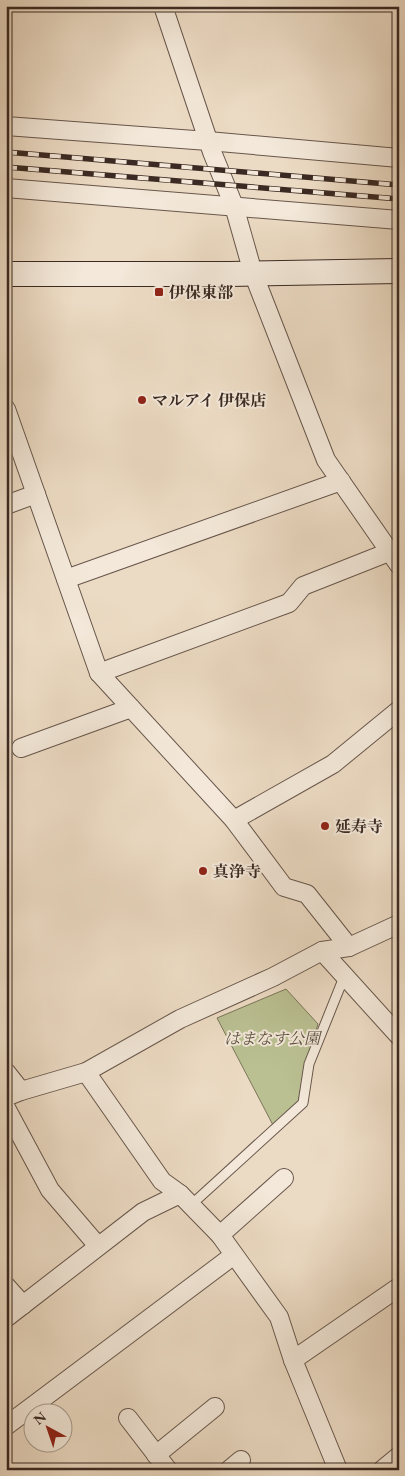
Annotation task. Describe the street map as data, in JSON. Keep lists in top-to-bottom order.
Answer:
{
  "parks": ["はまなす公園"],
  "places": {
    "transit": ["伊保東部"],
    "other": ["マルアイ 伊保店", "延寿寺", "真浄寺"]
  },
  "north": "top left"
}
